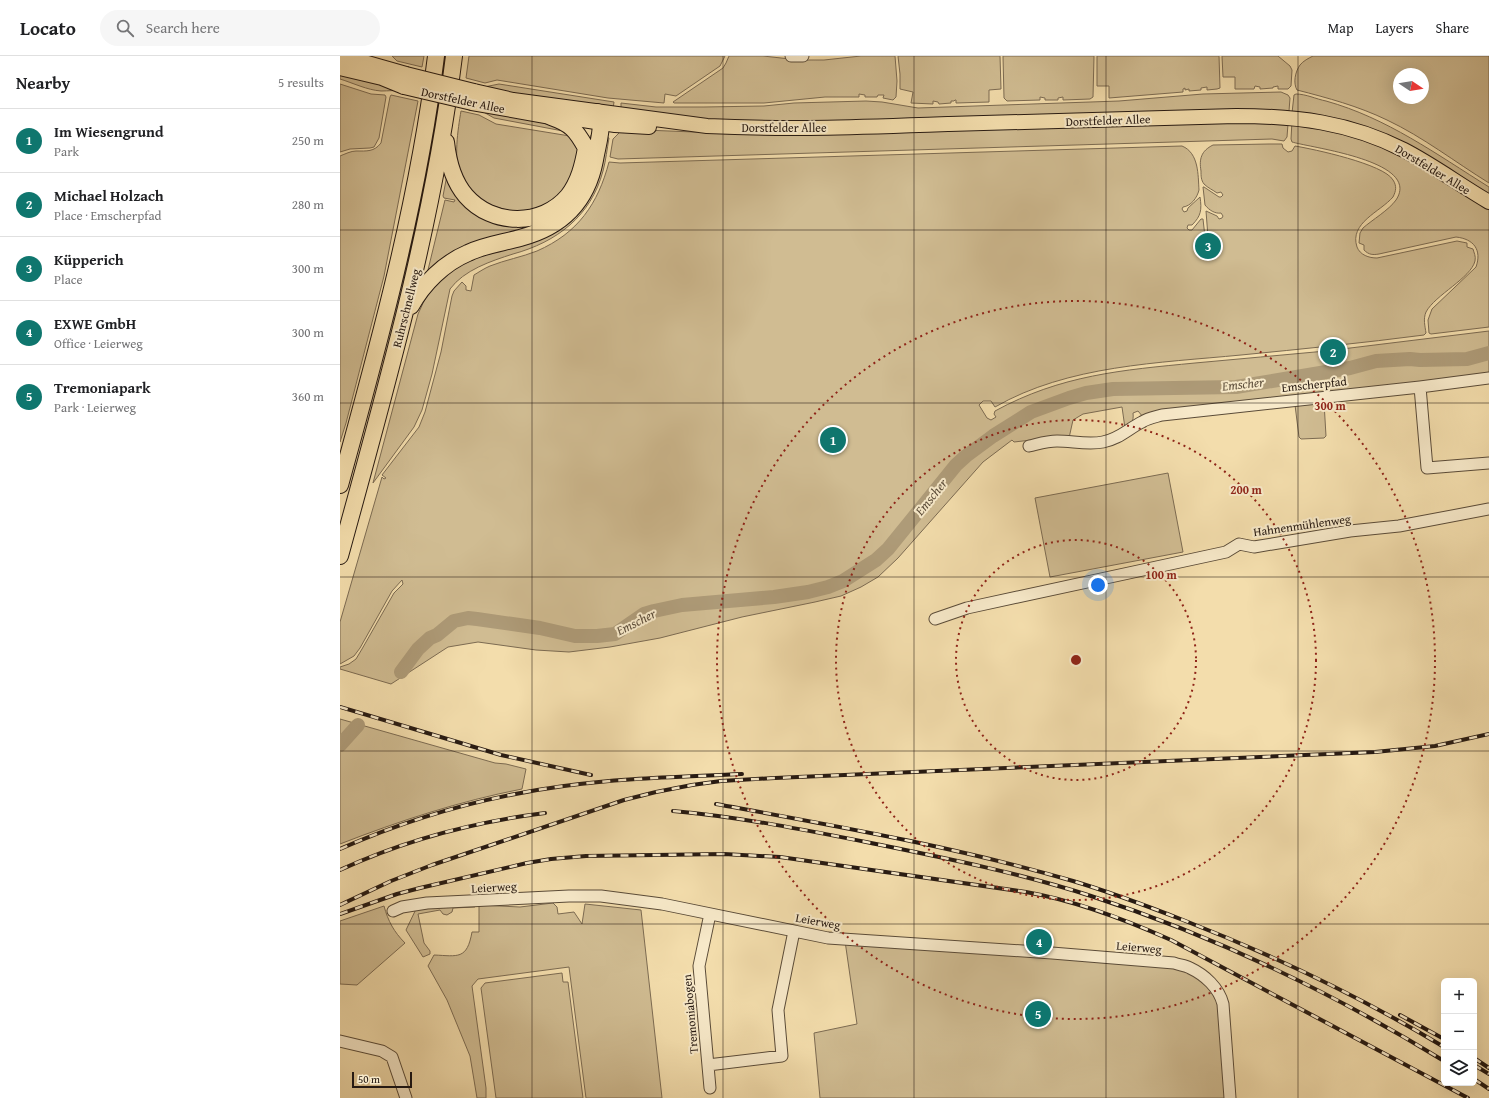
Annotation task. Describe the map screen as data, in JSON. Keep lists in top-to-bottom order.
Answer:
{
  "streets": {
    "highway": ["Ruhrschnellweg"],
    "main road": ["Dorstfelder Allee"],
    "street": [
      "Emscherpfad",
      "Hahnenmühlenweg",
      "Leierweg",
      "Tremoniabogen"
    ]
  },
  "crossings": [
    ["Leierweg", "Tremoniabogen"]
  ],
  "water": ["Emscher"],
  "scale_bar": "50 m",
  "north": "right",
  "page": {
    "header": "Locato",
    "search": "Search here",
    "nav": ["Map", "Layers", "Share"],
    "heading": ["Nearby", "5 results"],
    "list": [
      {
        "mark": "1",
        "name": "Im Wiesengrund",
        "note": "Park",
        "value": "250 m"
      },
      {
        "mark": "2",
        "name": "Michael Holzach",
        "note": "Place · Emscherpfad",
        "value": "280 m"
      },
      {
        "mark": "3",
        "name": "Küpperich",
        "note": "Place",
        "value": "300 m"
      },
      {
        "mark": "4",
        "name": "EXWE GmbH",
        "note": "Office · Leierweg",
        "value": "300 m"
      },
      {
        "mark": "5",
        "name": "Tremoniapark",
        "note": "Park · Leierweg",
        "value": "360 m"
      }
    ],
    "pins": [
      "3",
      "2",
      "1",
      "4",
      "5"
    ],
    "map_buttons": ["+", "−"],
    "scale": "50 m"
  },
  "rings": ["300 m", "200 m", "100 m"]
}
